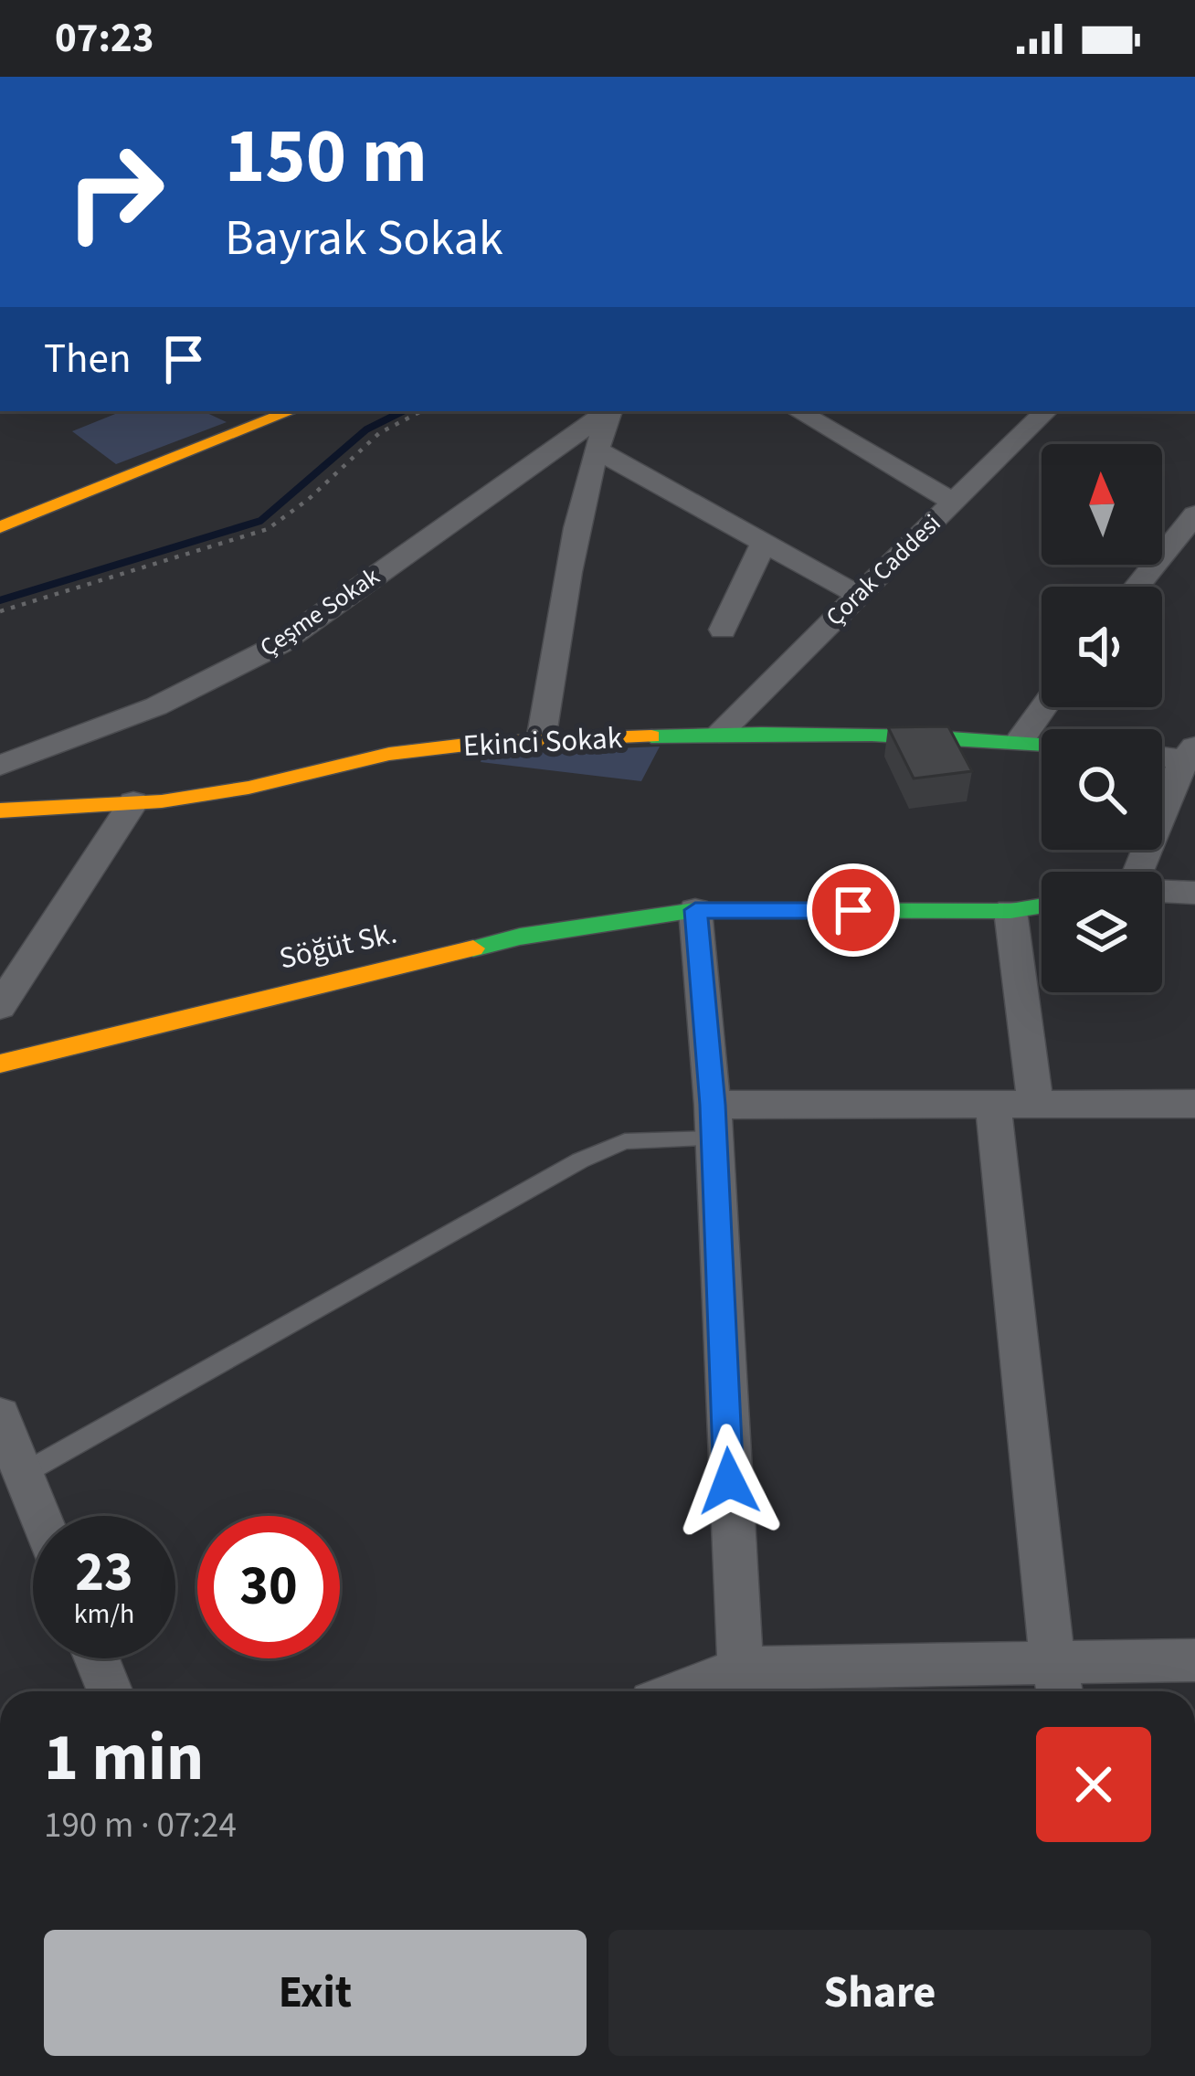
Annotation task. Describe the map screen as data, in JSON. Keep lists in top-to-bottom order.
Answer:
{
  "streets": {
    "street": [
      "Çorak Caddesi",
      "Çeşme Sokak",
      "Ekinci Sokak",
      "Söğüt Sk."
    ]
  },
  "crossings": [
    ["Çorak Caddesi", "Ekinci Sokak"]
  ],
  "north": "top",
  "page": {
    "status": "07:23",
    "turn": ["150 m", "Bayrak Sokak"],
    "then": "Then",
    "speed": "23 km/h",
    "limit": "30",
    "heading": ["1 min", "190 m · 07:24"],
    "buttons": ["Exit", "Share"]
  }
}
